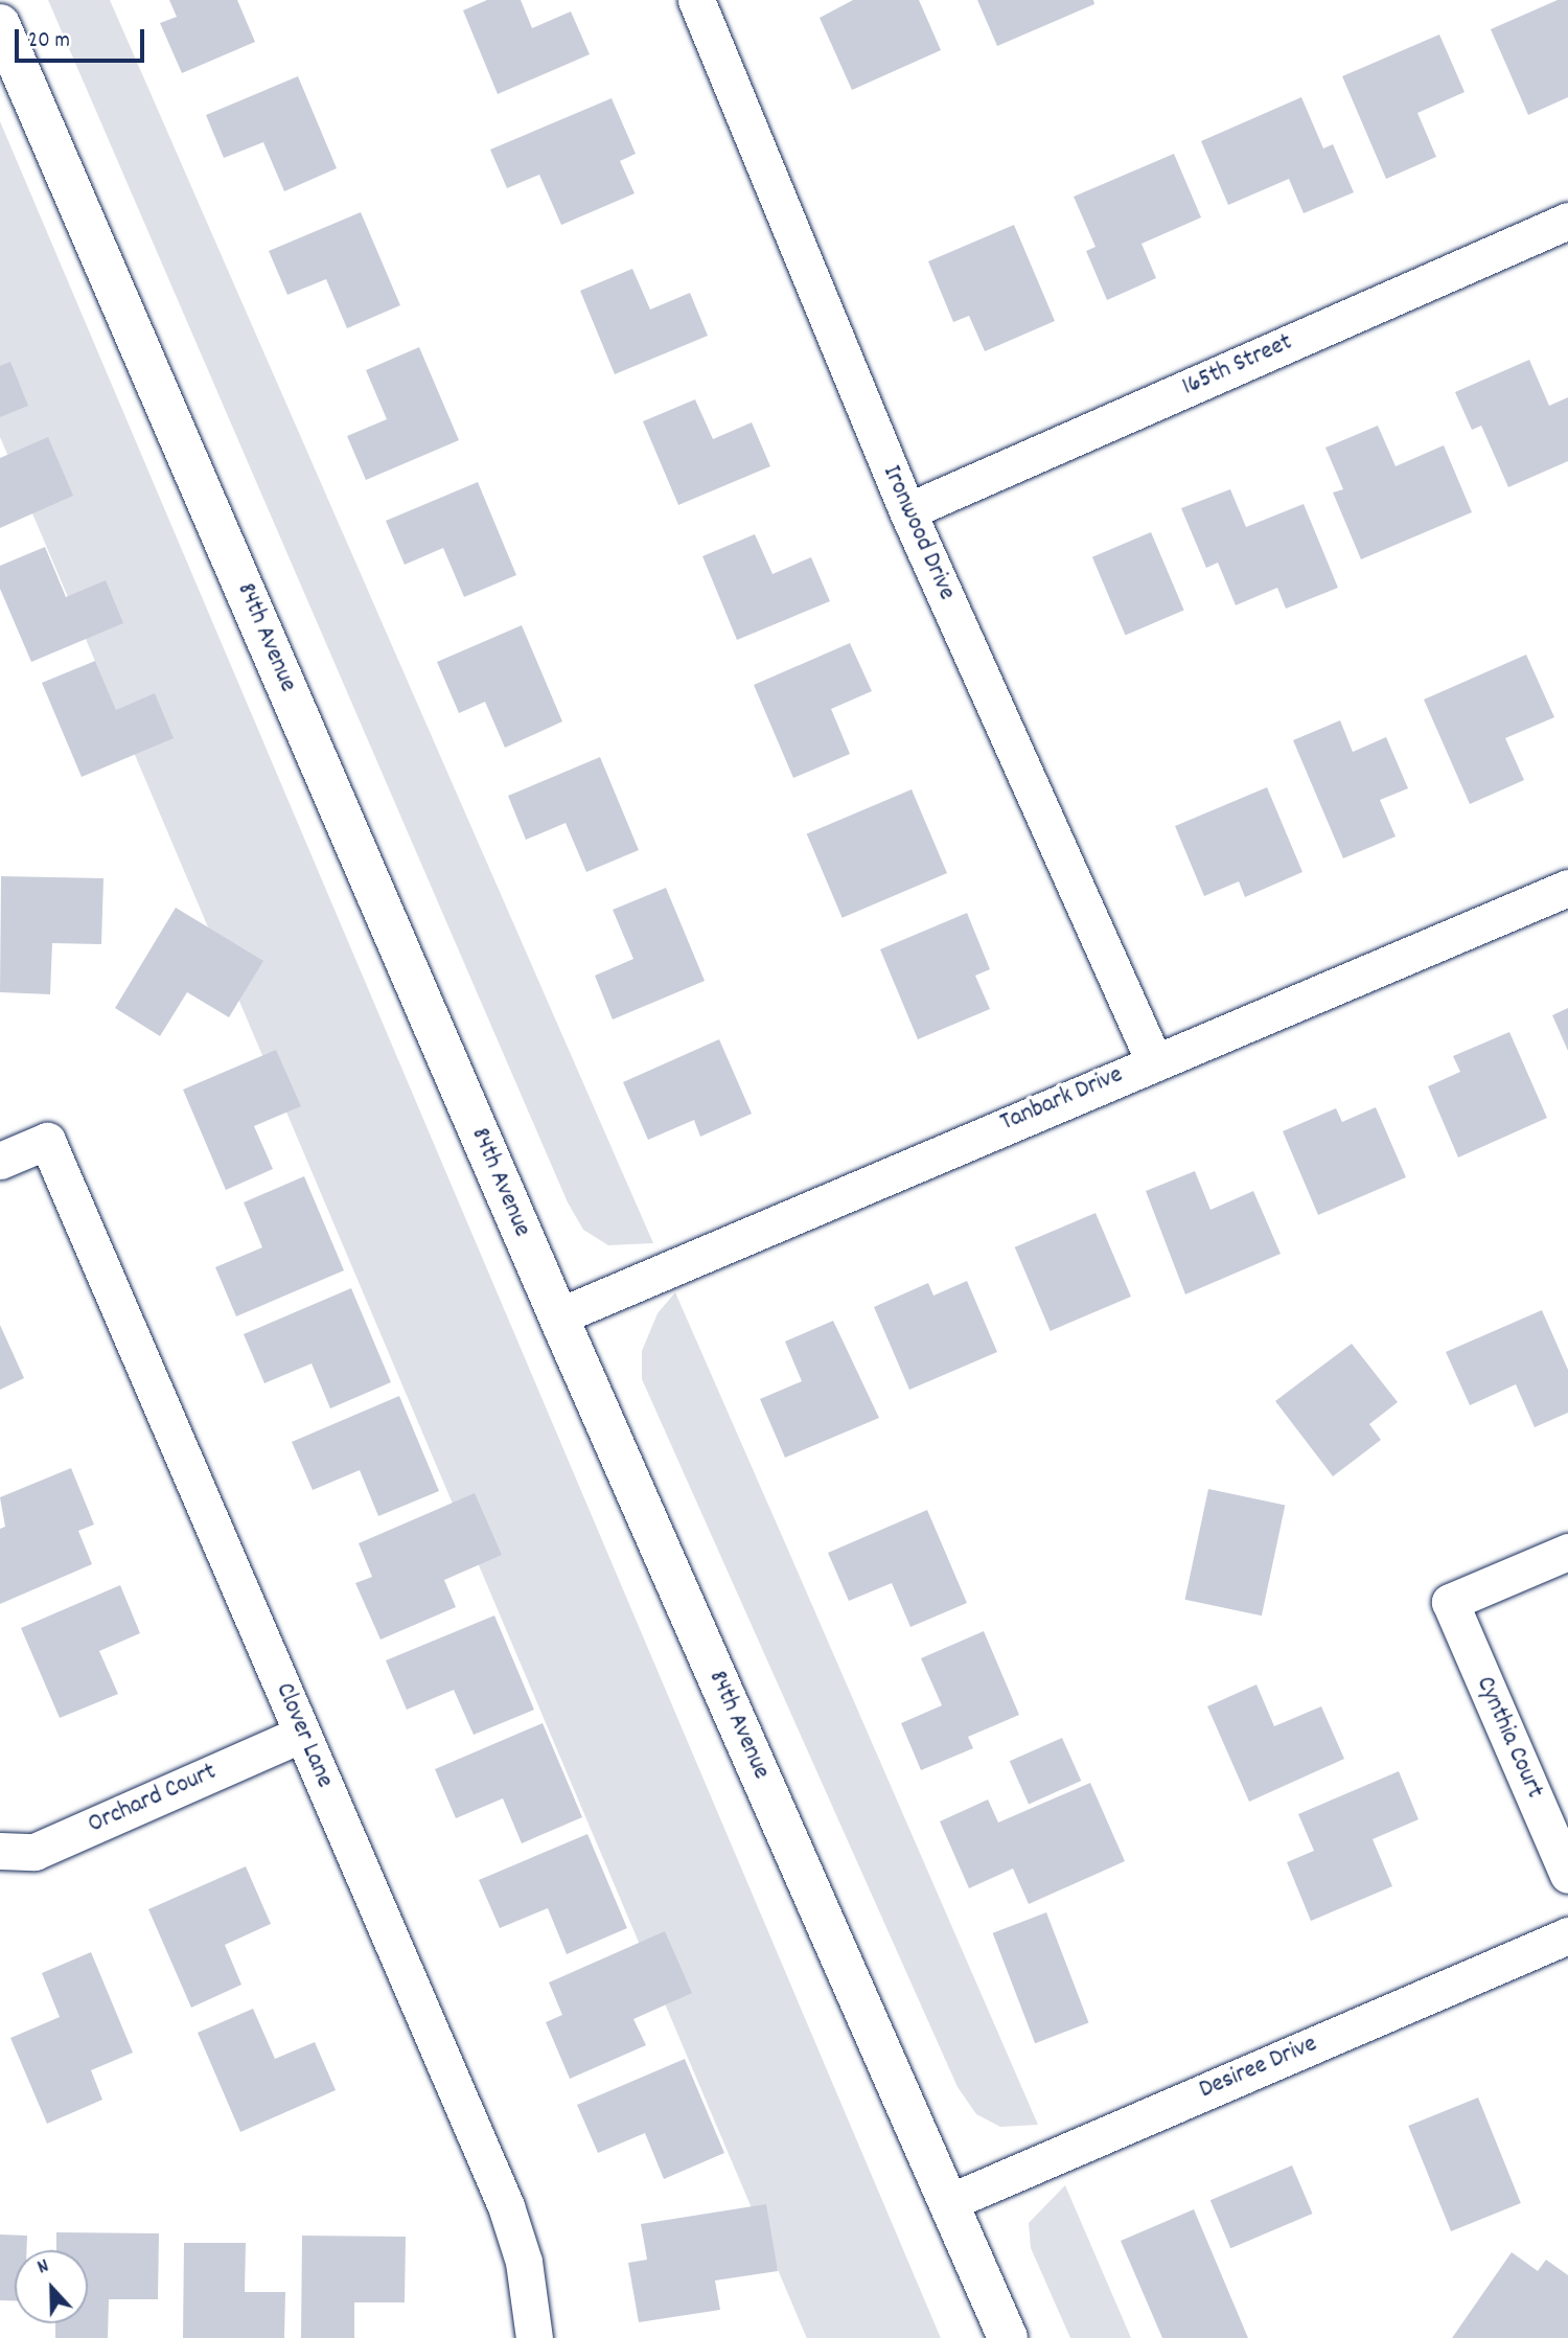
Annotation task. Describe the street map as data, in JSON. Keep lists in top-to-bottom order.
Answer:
{
  "streets": {
    "street": [
      "165th Street",
      "Ironwood Drive",
      "84th Avenue",
      "Tanbark Drive",
      "Clover Lane",
      "Cynthia Court",
      "Orchard Court",
      "Desiree Drive"
    ]
  },
  "crossings": [
    ["165th Street", "Ironwood Drive"],
    ["Ironwood Drive", "Tanbark Drive"],
    ["84th Avenue", "Tanbark Drive"],
    ["84th Avenue", "Desiree Drive"],
    ["Clover Lane", "Orchard Court"]
  ],
  "scale_bar": "20 m",
  "north": "top"
}
